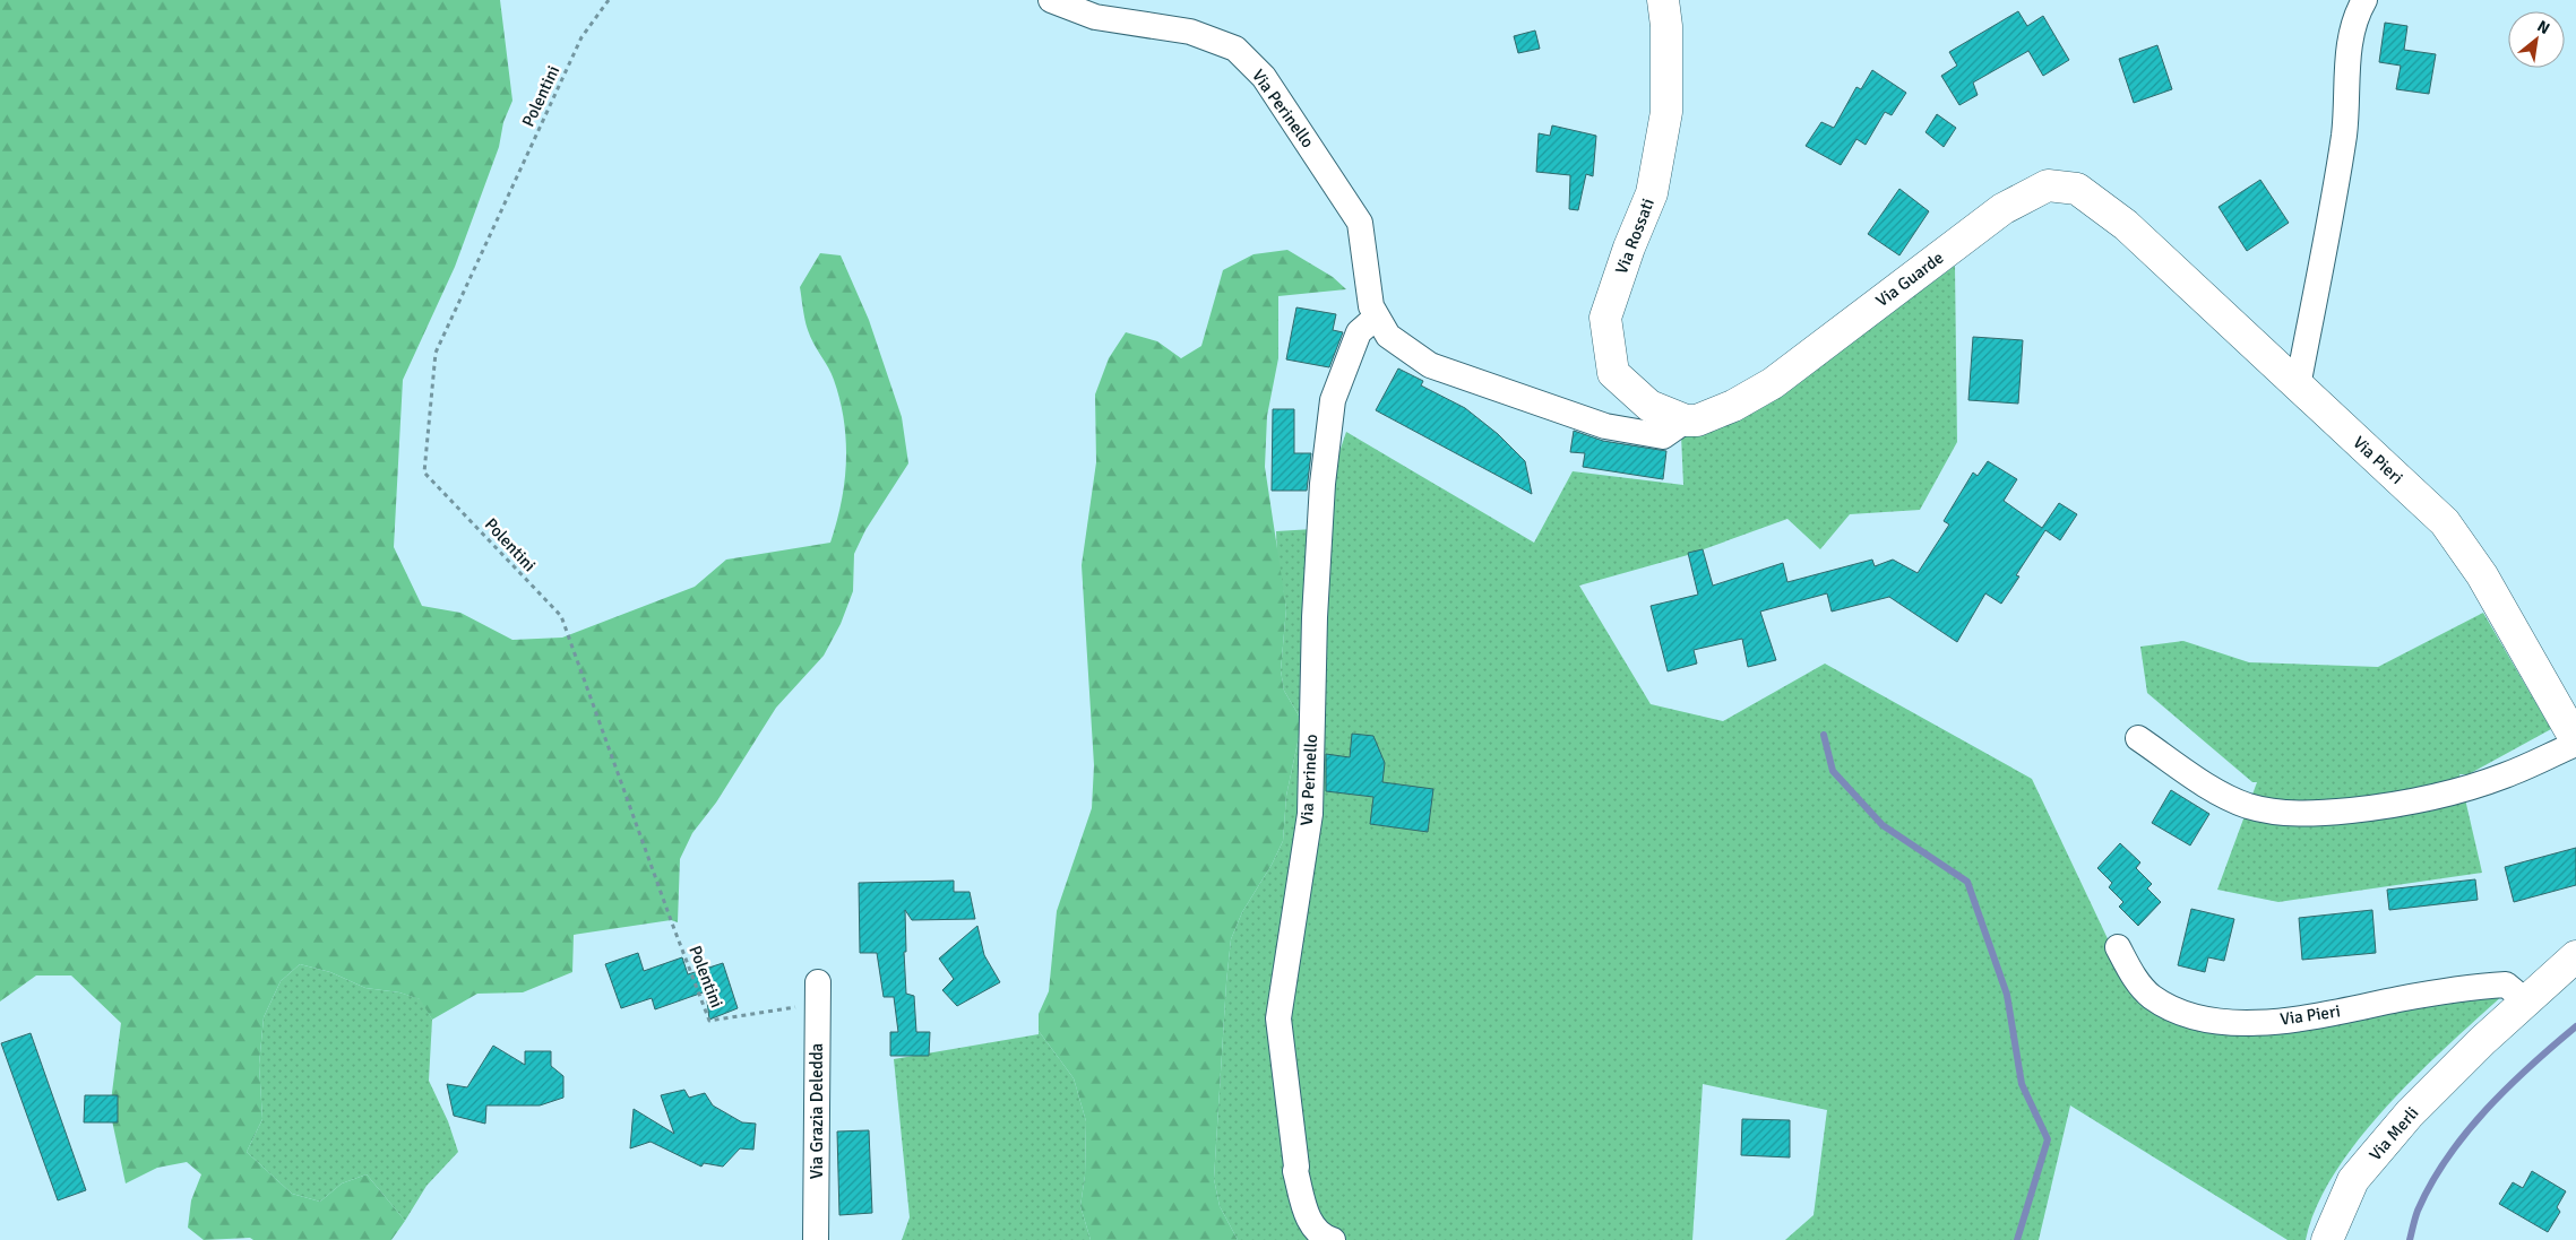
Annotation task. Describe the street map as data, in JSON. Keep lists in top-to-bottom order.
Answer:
{
  "streets": {
    "street": [
      "Via Perinello",
      "Via Rossati",
      "Via Guarde",
      "Via Pieri",
      "Via Grazia Deledda",
      "Via Merli"
    ],
    "path": ["Polentini"]
  },
  "crossings": [
    ["Polentini", "Via Grazia Deledda"],
    ["Via Perinello", "Via Rossati"],
    ["Via Perinello", "Via Guarde"],
    ["Via Rossati", "Via Guarde"],
    ["Via Guarde", "Via Pieri"],
    ["Via Pieri", "Via Merli"]
  ],
  "north": "top right"
}
